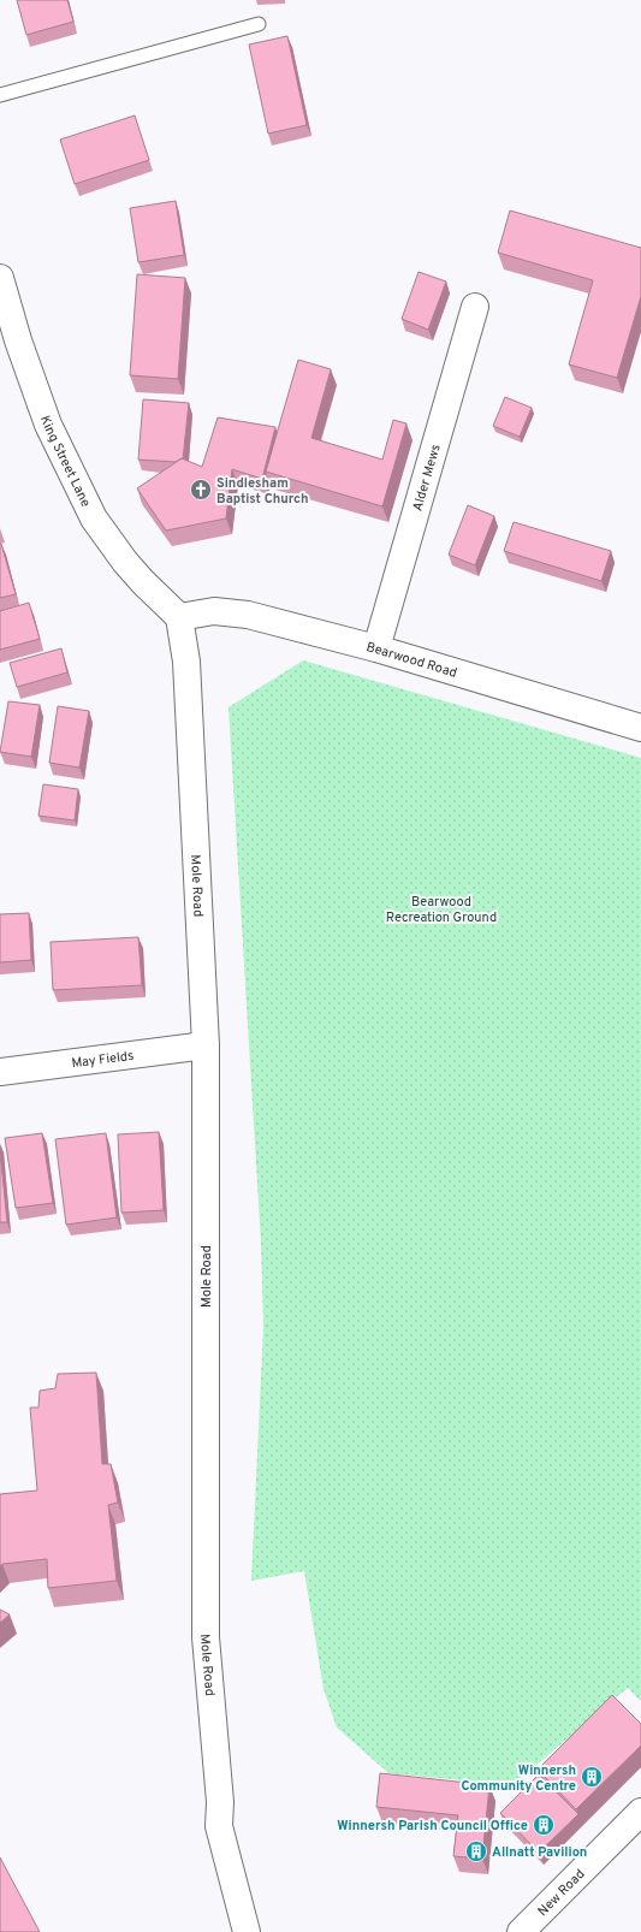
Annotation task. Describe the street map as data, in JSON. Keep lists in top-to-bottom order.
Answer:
{
  "streets": {
    "main road": [
      "King Street Lane",
      "Alder Mews",
      "Bearwood Road",
      "Mole Road",
      "May Fields",
      "New Road"
    ]
  },
  "crossings": [
    ["King Street Lane", "Bearwood Road"],
    ["King Street Lane", "Mole Road"],
    ["Alder Mews", "Bearwood Road"],
    ["Bearwood Road", "Mole Road"],
    ["Mole Road", "May Fields"]
  ],
  "parks": ["Bearwood Recreation Ground"],
  "places": {
    "church": ["Sindlesham Baptist Church"],
    "building": ["Winnersh Community Centre", "Winnersh Parish Council Office", "Allnatt Pavilion"]
  }
}
